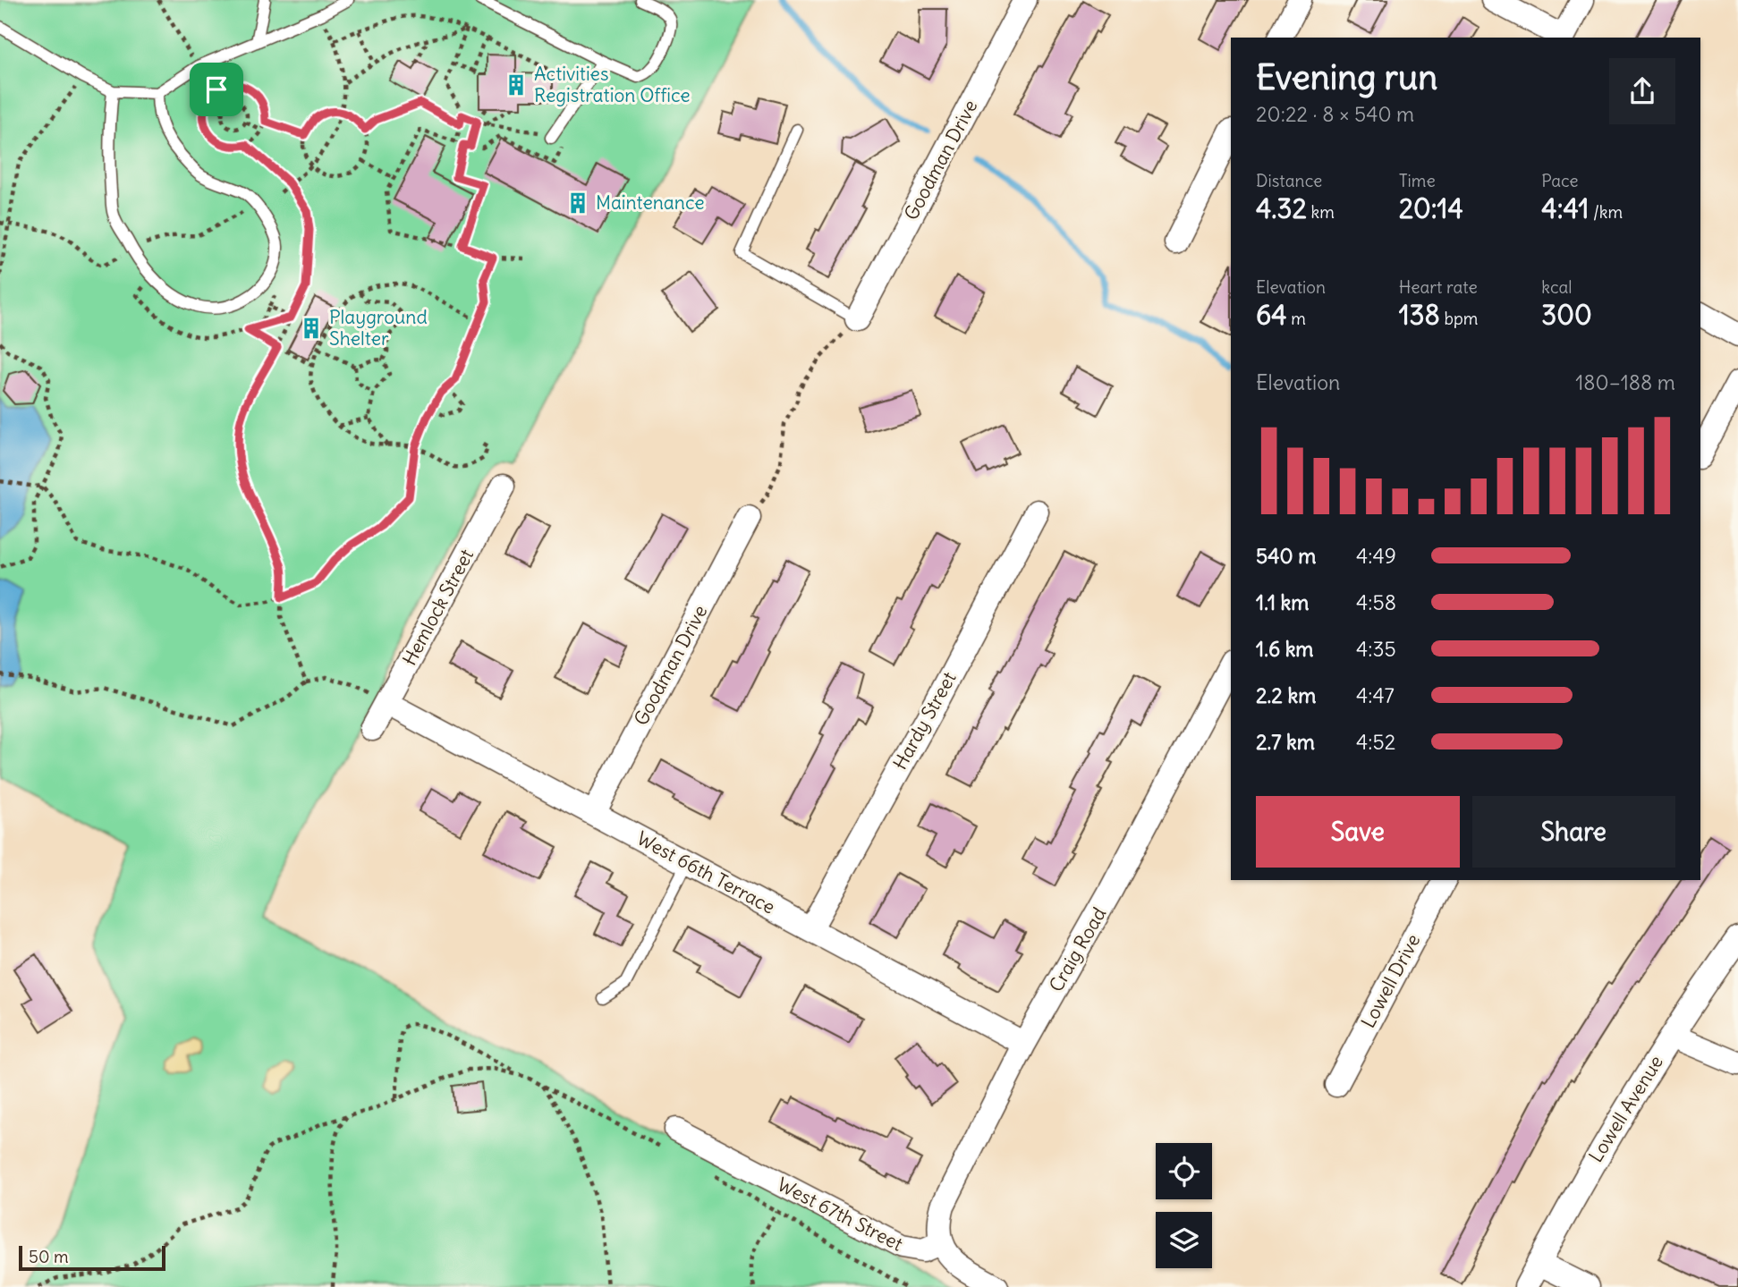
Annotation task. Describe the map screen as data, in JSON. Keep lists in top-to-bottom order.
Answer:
{
  "streets": {
    "street": [
      "Goodman Drive",
      "Hemlock Street",
      "Hardy Street",
      "West 66th Terrace",
      "Craig Road",
      "Lowell Drive",
      "Lowell Avenue",
      "West 67th Street"
    ]
  },
  "crossings": [
    ["Goodman Drive", "West 66th Terrace"],
    ["Hemlock Street", "West 66th Terrace"],
    ["Hardy Street", "West 66th Terrace"],
    ["West 66th Terrace", "Craig Road"],
    ["Craig Road", "West 67th Street"]
  ],
  "places": {
    "building": ["Activities Registration Office", "Maintenance", "Playground Shelter"]
  },
  "scale_bar": "50 m",
  "page": {
    "heading": ["Evening run", "20:22 · 8 × 540 m"],
    "stats": [
      ["Distance", "4.32 km"],
      ["Time", "20:14"],
      ["Pace", "4:41 /km"],
      ["Elevation", "64 m"],
      ["Heart rate", "138 bpm"],
      ["kcal", "300"]
    ],
    "chart": ["Elevation", "180–188 m"],
    "list": [
      {
        "name": "540 m",
        "note": "4:49"
      },
      {
        "name": "1.1 km",
        "note": "4:58"
      },
      {
        "name": "1.6 km",
        "note": "4:35"
      },
      {
        "name": "2.2 km",
        "note": "4:47"
      },
      {
        "name": "2.7 km",
        "note": "4:52"
      }
    ],
    "buttons": ["Save", "Share"],
    "scale": "50 m"
  }
}
